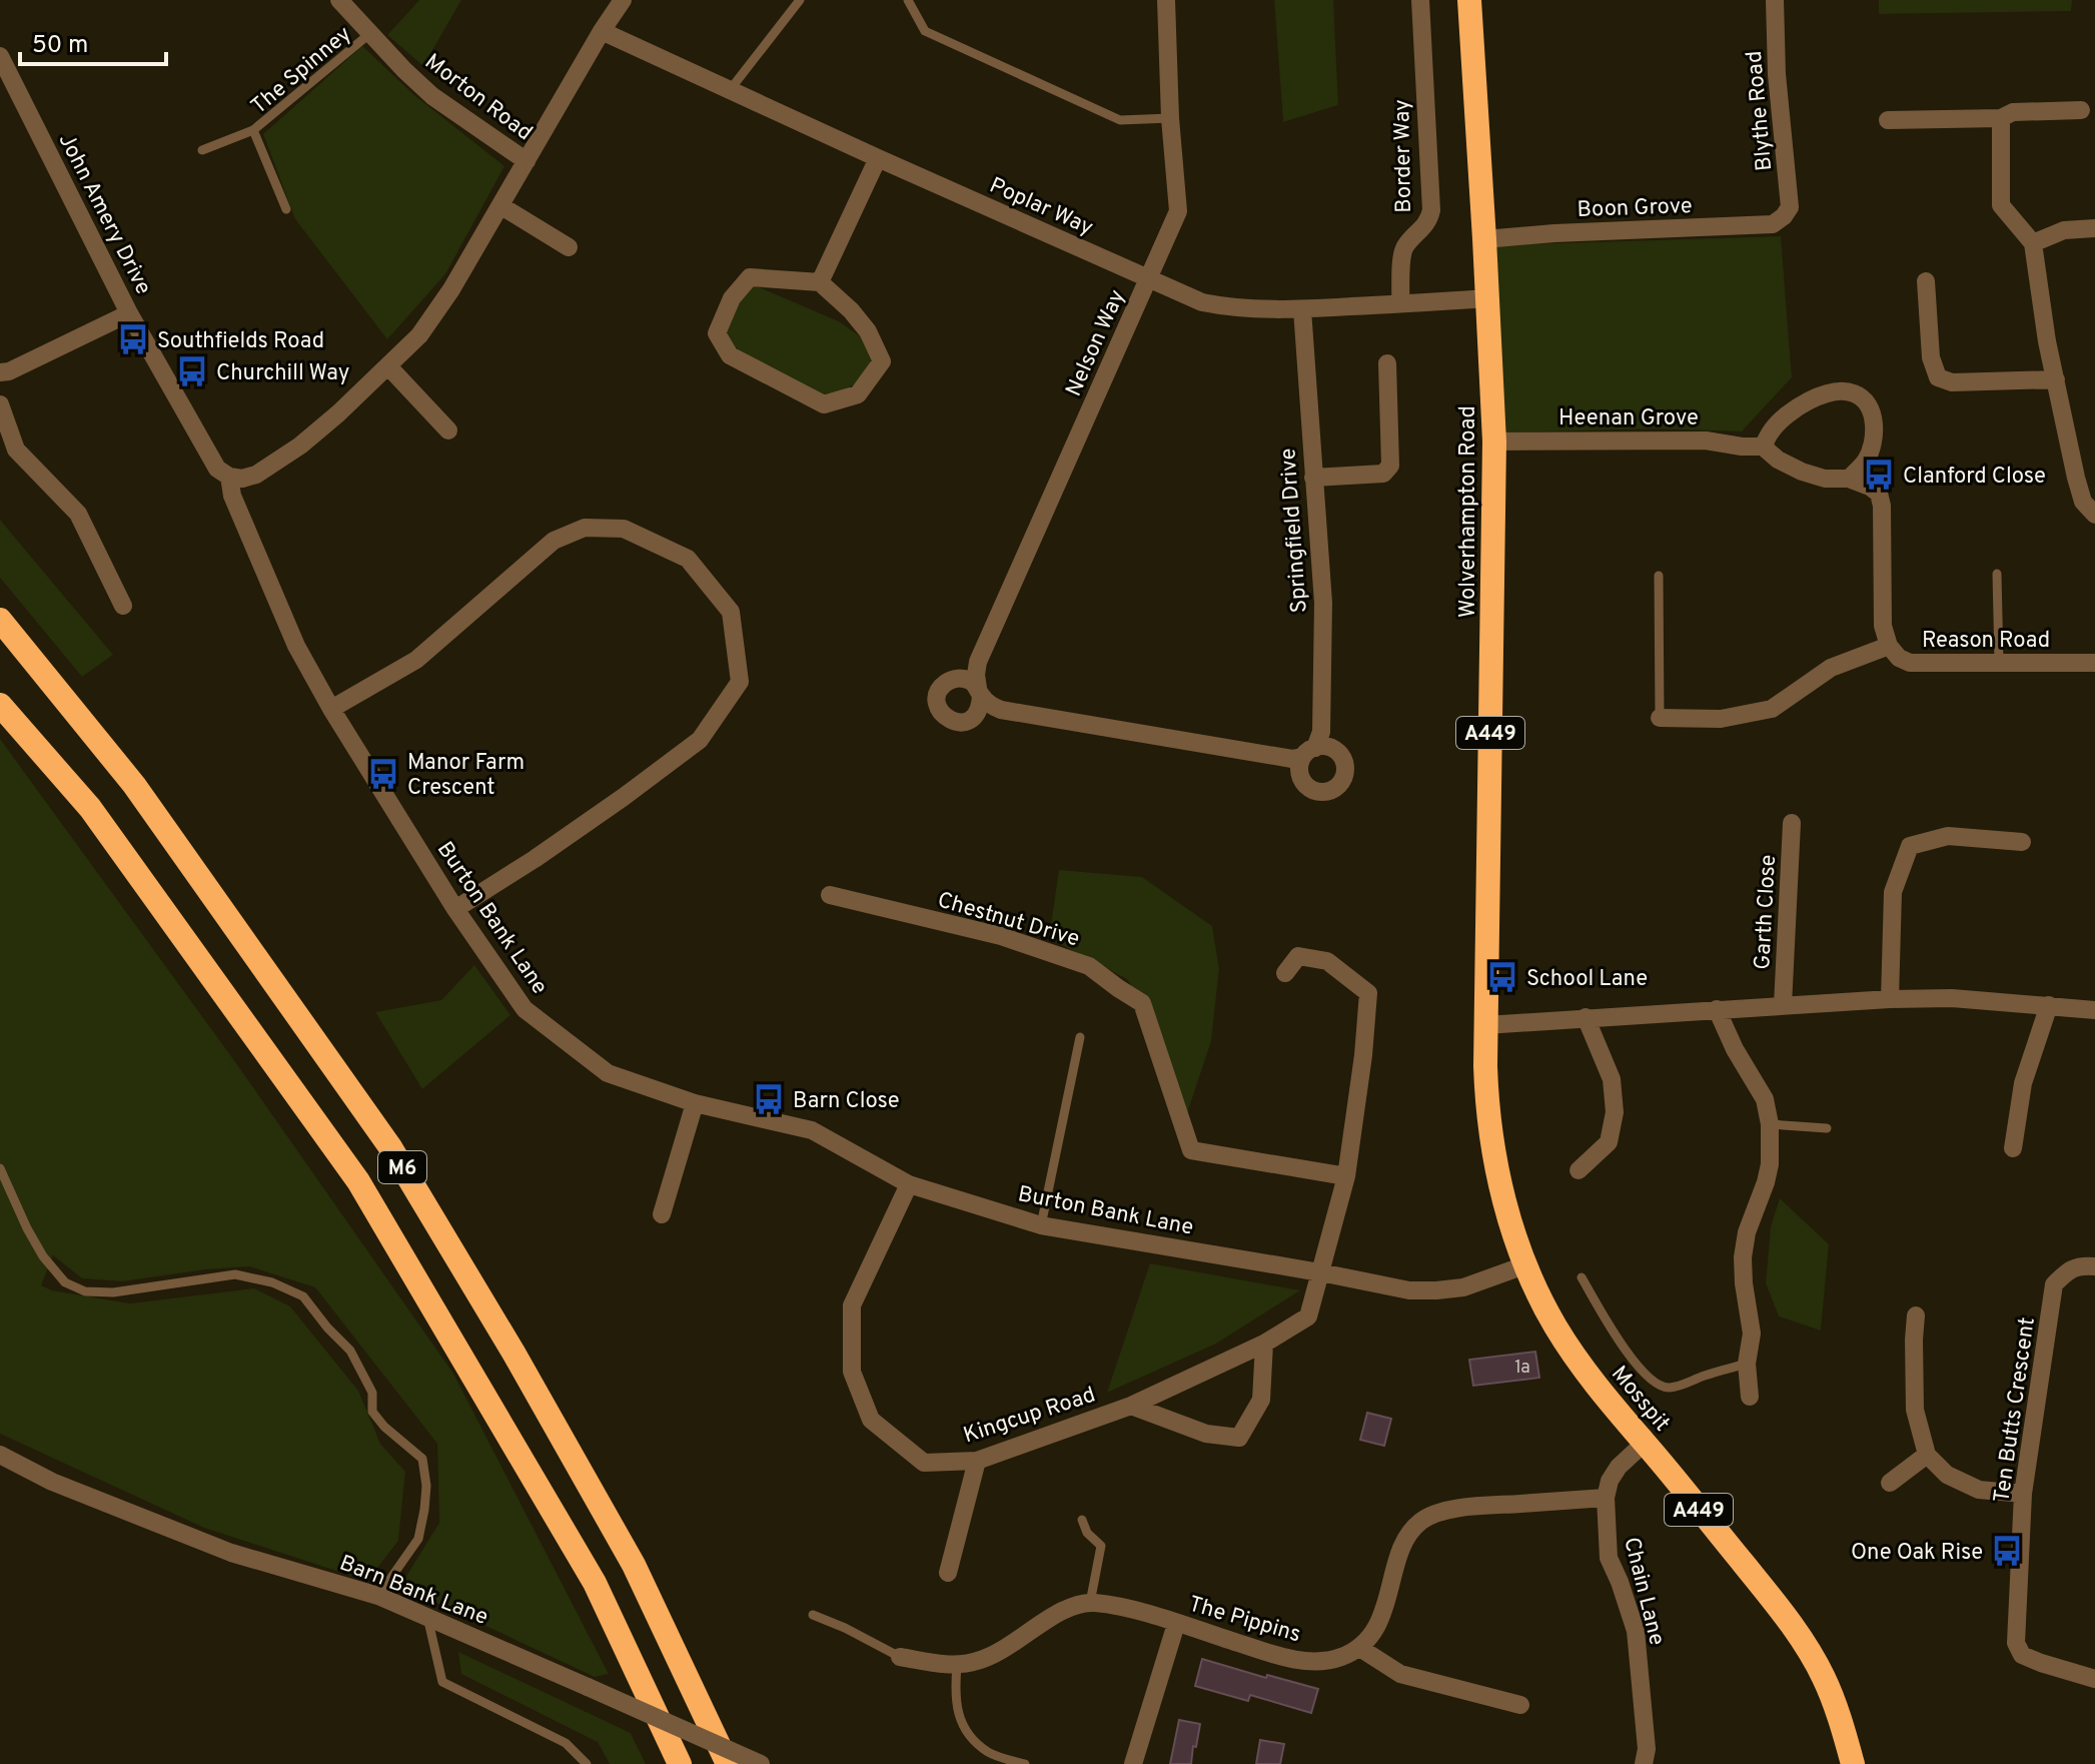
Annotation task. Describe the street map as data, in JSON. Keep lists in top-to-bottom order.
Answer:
{
  "streets": {
    "highway": [
      "Wolverhampton Road",
      "A449",
      "M6",
      "Mosspit"
    ],
    "street": [
      "Morton Road",
      "Blythe Road",
      "Border Way",
      "Poplar Way",
      "Boon Grove",
      "John Amery Drive",
      "Nelson Way",
      "Heenan Grove",
      "Springfield Drive",
      "Reason Road",
      "Garth Close",
      "Burton Bank Lane",
      "Chestnut Drive",
      "Ten Butts Crescent",
      "Kingcup Road",
      "Barn Bank Lane",
      "Chain Lane",
      "The Pippins"
    ],
    "lane": ["The Spinney"]
  },
  "crossings": [
    ["The Spinney", "Morton Road"],
    ["Blythe Road", "Boon Grove"],
    ["Border Way", "Poplar Way"],
    ["Poplar Way", "Nelson Way"],
    ["Poplar Way", "Wolverhampton Road"],
    ["Poplar Way", "Springfield Drive"],
    ["Boon Grove", "Wolverhampton Road"],
    ["John Amery Drive", "Burton Bank Lane"],
    ["Nelson Way", "Springfield Drive"],
    ["Heenan Grove", "Wolverhampton Road"],
    ["Wolverhampton Road", "Mosspit"],
    ["Burton Bank Lane", "Mosspit"],
    ["Burton Bank Lane", "Kingcup Road"],
    ["Chestnut Drive", "Kingcup Road"],
    ["Mosspit", "Chain Lane"]
  ],
  "places": {
    "bus stop": [
      "Southfields Road",
      "Churchill Way",
      "Clanford Close",
      "Manor Farm Crescent",
      "School Lane",
      "Barn Close",
      "One Oak Rise"
    ]
  },
  "house_numbers": ["1a"],
  "scale_bar": "50 m"
}
